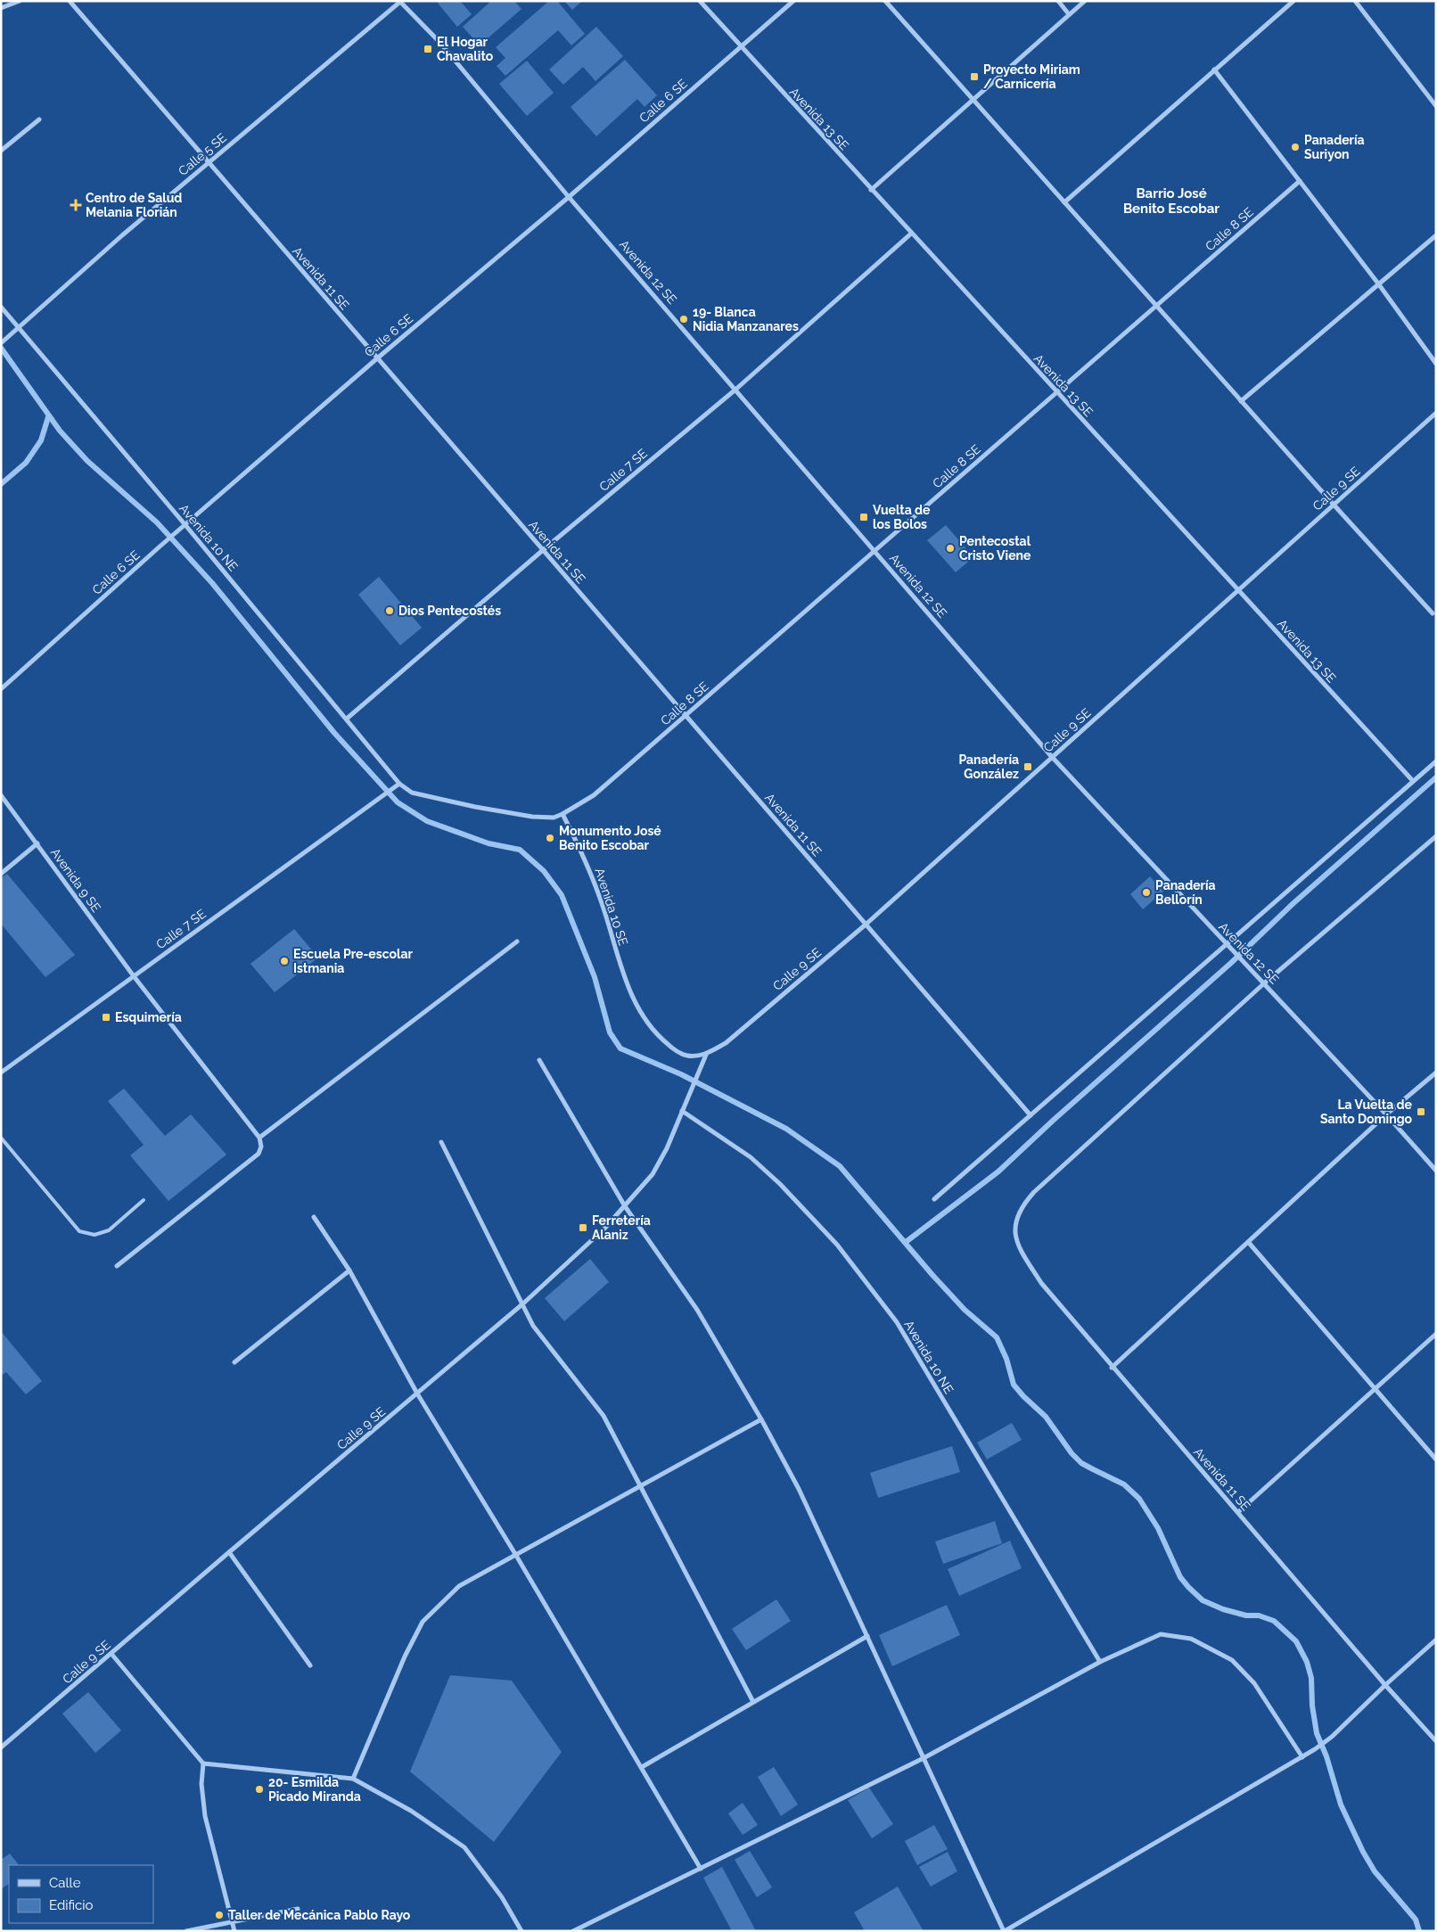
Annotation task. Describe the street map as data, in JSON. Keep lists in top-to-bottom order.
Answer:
{
  "streets": {
    "street": [
      "Calle 6 SE",
      "Avenida 13 SE",
      "Calle 5 SE",
      "Calle 8 SE",
      "Avenida 12 SE",
      "Avenida 11 SE",
      "Calle 7 SE",
      "Calle 9 SE",
      "Avenida 10 NE",
      "Avenida 9 SE",
      "Avenida 10 SE"
    ]
  },
  "crossings": [
    ["Calle 6 SE", "Avenida 13 SE"],
    ["Calle 6 SE", "Avenida 12 SE"],
    ["Calle 6 SE", "Avenida 11 SE"],
    ["Calle 6 SE", "Avenida 10 NE"],
    ["Avenida 13 SE", "Calle 8 SE"],
    ["Avenida 13 SE", "Calle 7 SE"],
    ["Avenida 13 SE", "Calle 9 SE"],
    ["Calle 5 SE", "Avenida 12 SE"],
    ["Calle 5 SE", "Avenida 11 SE"],
    ["Calle 5 SE", "Avenida 10 NE"],
    ["Calle 8 SE", "Avenida 12 SE"],
    ["Calle 8 SE", "Avenida 11 SE"],
    ["Calle 8 SE", "Avenida 10 SE"],
    ["Avenida 12 SE", "Avenida 11 SE"],
    ["Avenida 12 SE", "Calle 7 SE"],
    ["Avenida 12 SE", "Calle 9 SE"],
    ["Avenida 11 SE", "Calle 7 SE"],
    ["Avenida 11 SE", "Calle 9 SE"],
    ["Calle 7 SE", "Avenida 10 NE"],
    ["Calle 7 SE", "Avenida 9 SE"],
    ["Calle 9 SE", "Avenida 10 NE"],
    ["Calle 9 SE", "Avenida 10 SE"]
  ],
  "districts": ["Barrio José Benito Escobar"],
  "places": {
    "transit": [
      "El Hogar Chavalito",
      "Proyecto Miriam / Carnicería",
      "Vuelta de los Bolos",
      "Panadería González",
      "Esquimería",
      "La Vuelta de Santo Domingo",
      "Ferretería Alaniz"
    ],
    "other": [
      "Panadería Suriyon",
      "19- Blanca Nidia Manzanares",
      "Pentecostal Cristo Viene",
      "Dios Pentecostés",
      "Monumento José Benito Escobar",
      "Panadería Bellorín",
      "Escuela Pre-escolar Istmania",
      "20- Esmilda Picado Miranda",
      "Taller de Mecánica Pablo Rayo"
    ],
    "health": ["Centro de Salud Melania Florián"]
  },
  "legend": ["Calle", "Edificio"]
}
